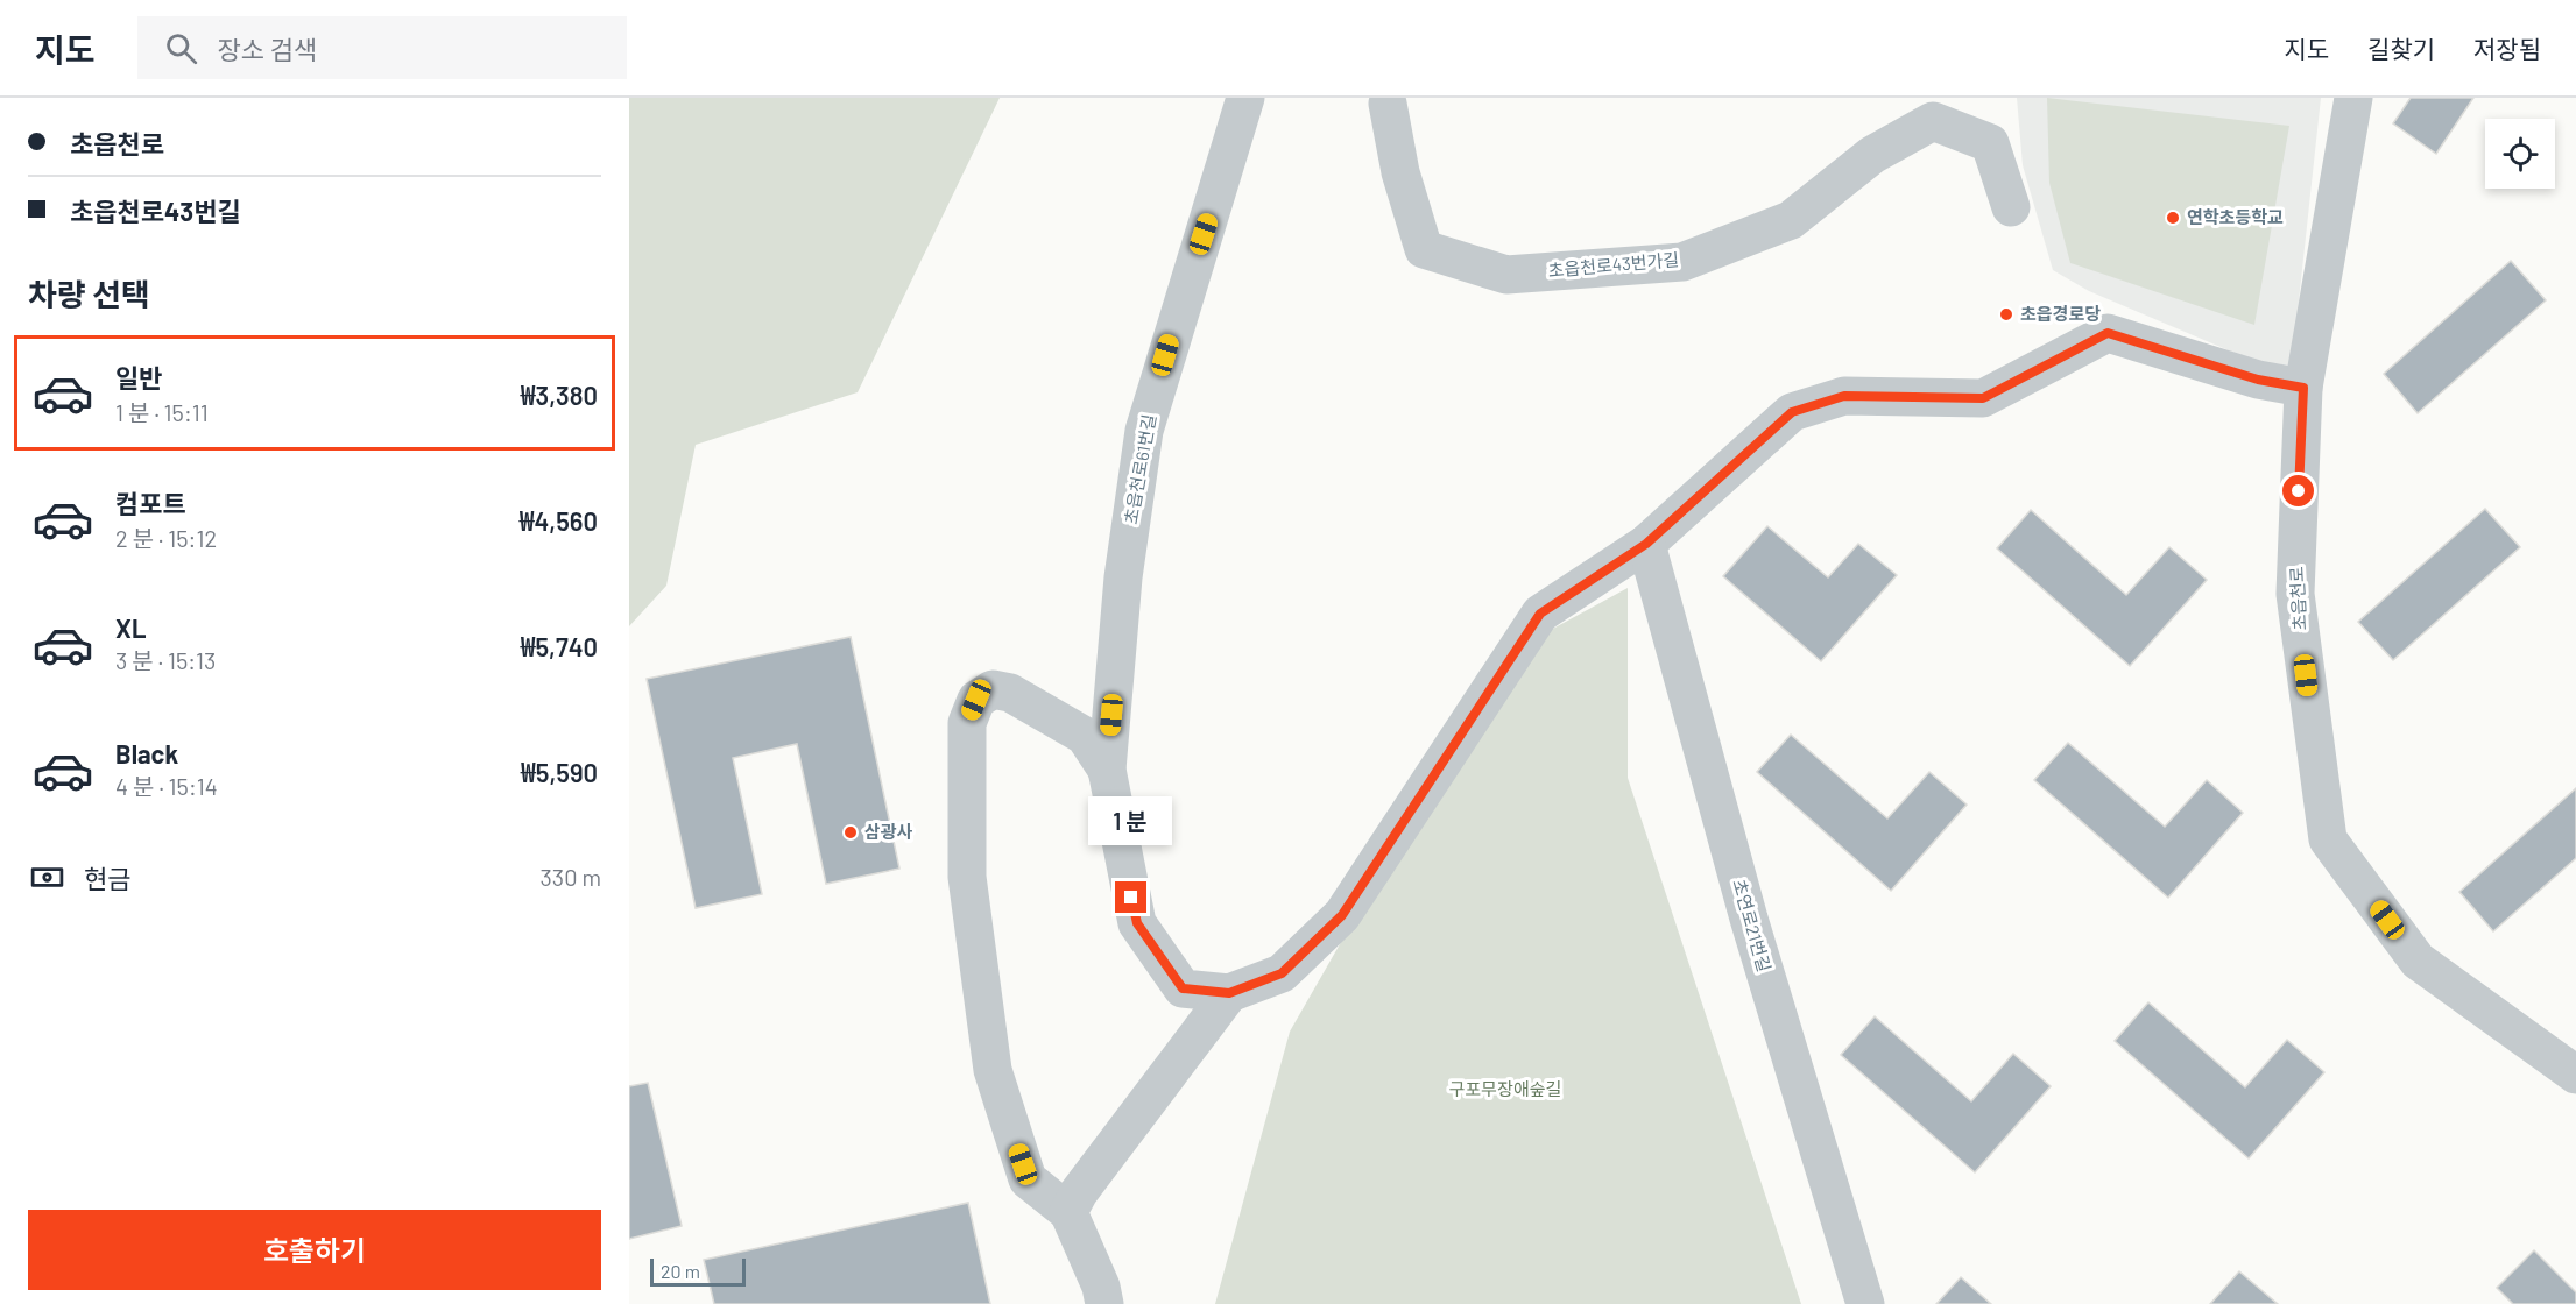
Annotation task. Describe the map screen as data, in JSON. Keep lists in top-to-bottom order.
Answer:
{
  "streets": {
    "street": [
      "초읍천로43번가길",
      "초읍천로61번길",
      "초읍천로",
      "초연로21번길"
    ]
  },
  "parks": ["구포무장애숲길"],
  "places": ["연학초등학교", "초읍경로당", "삼광사"],
  "scale_bar": "20 m",
  "page": {
    "header": "지도",
    "search": "장소 검색",
    "nav": ["지도", "길찾기", "저장됨"],
    "banner": ["초읍천로", "초읍천로43번길"],
    "heading": "차량 선택",
    "list": [
      {
        "name": "일반",
        "note": "1 분 · 15:11",
        "value": "₩3,380"
      },
      {
        "name": "컴포트",
        "note": "2 분 · 15:12",
        "value": "₩4,560"
      },
      {
        "name": "XL",
        "note": "3 분 · 15:13",
        "value": "₩5,740"
      },
      {
        "name": "Black",
        "note": "4 분 · 15:14",
        "value": "₩5,590"
      }
    ],
    "bubble": "1 분",
    "pay": ["현금", "330 m"],
    "buttons": "호출하기",
    "scale": "20 m"
  }
}
